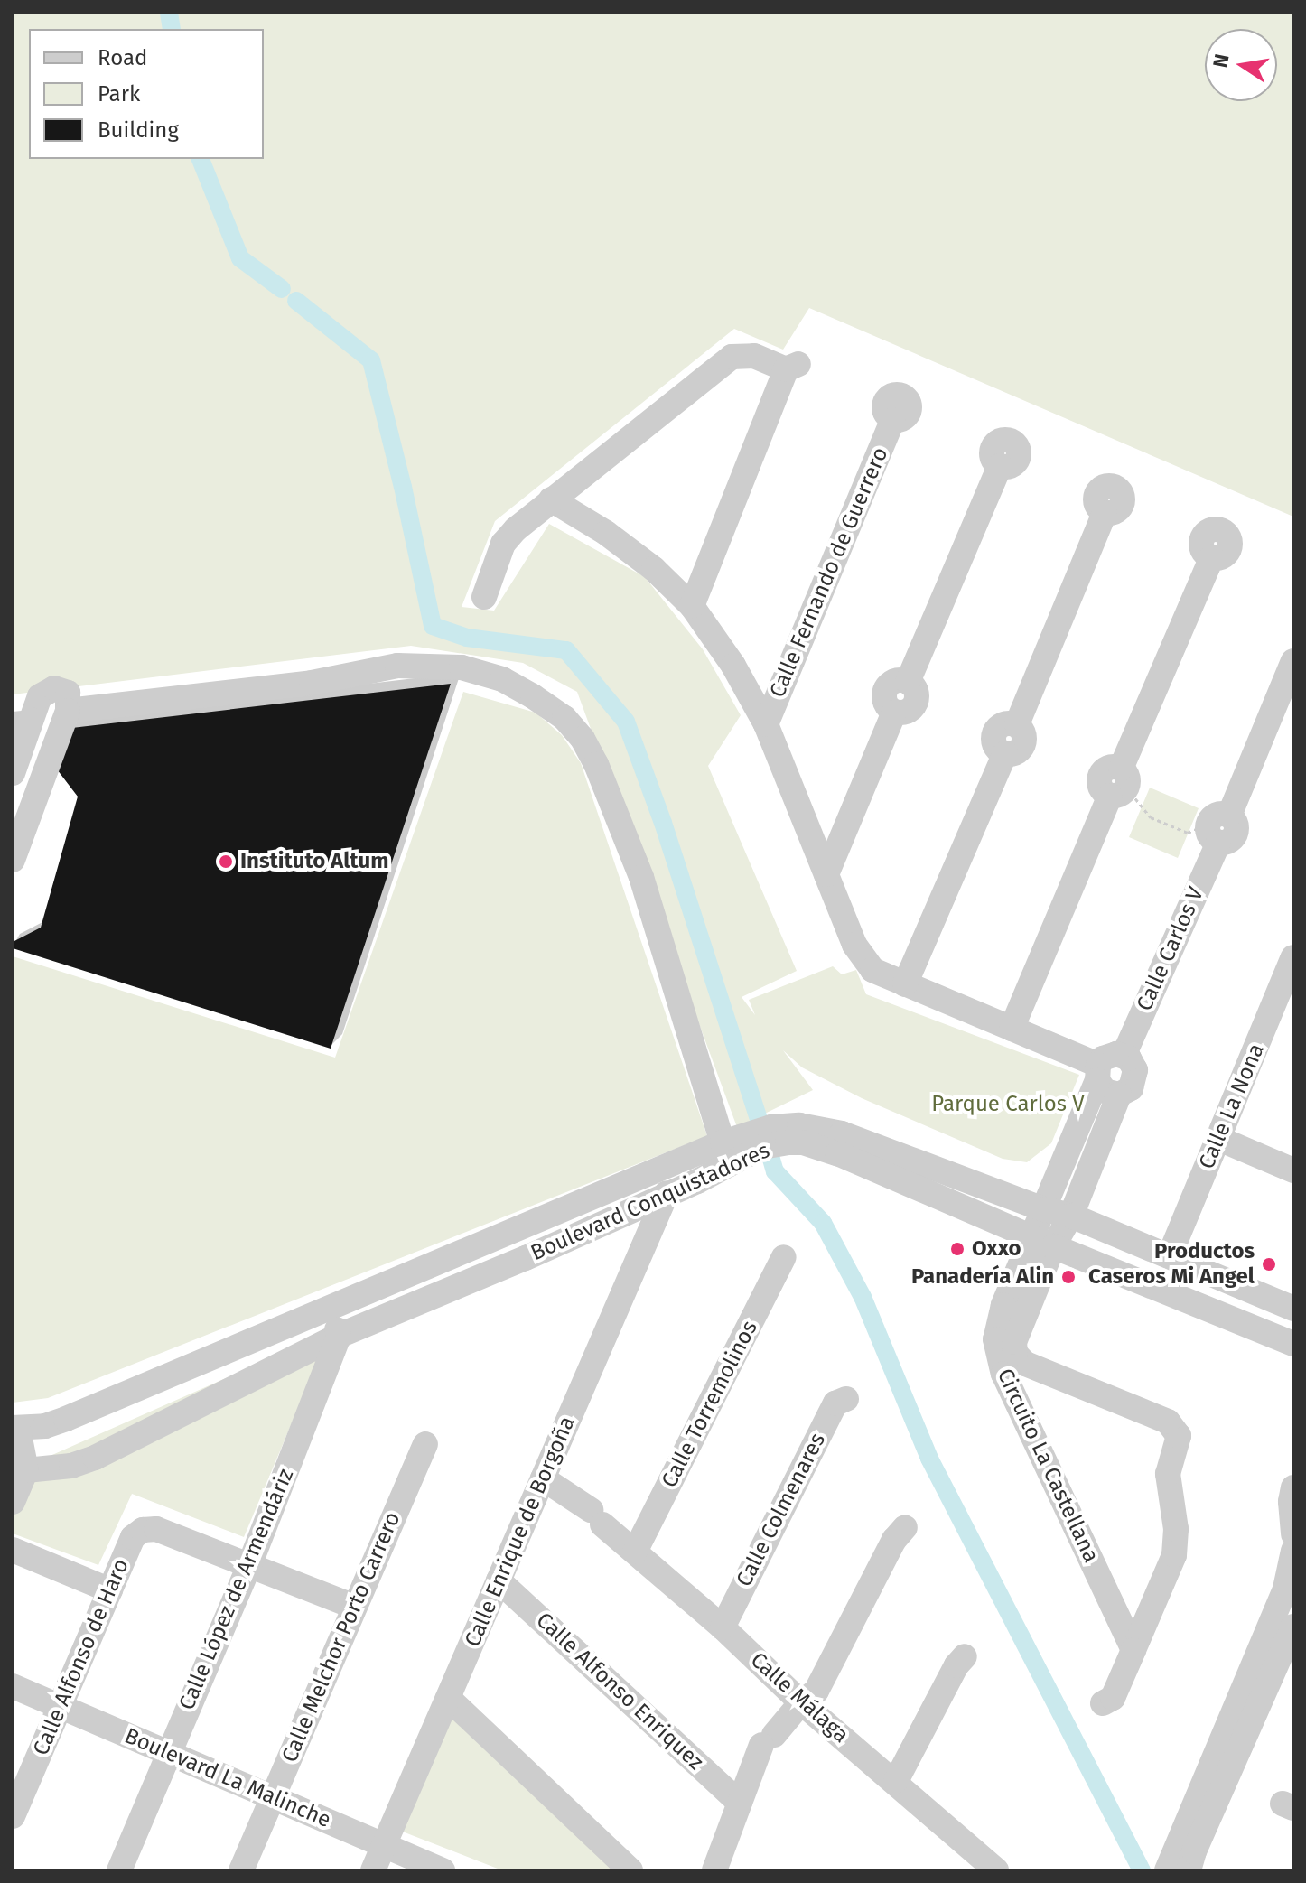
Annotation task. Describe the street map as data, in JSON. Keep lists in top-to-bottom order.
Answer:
{
  "streets": {
    "street": [
      "Calle Fernando de Guerrero",
      "Calle Carlos V",
      "Calle La Nona",
      "Boulevard Conquistadores",
      "Calle Torremolinos",
      "Circuito La Castellana",
      "Calle Colmenares",
      "Calle Enrique de Borgoña",
      "Calle López de Armendáriz",
      "Calle Melchor Porto Carrero",
      "Calle Alfonso de Haro",
      "Calle Alfonso Enriquez",
      "Calle Málaga",
      "Boulevard La Malinche"
    ]
  },
  "crossings": [
    ["Calle La Nona", "Boulevard Conquistadores"],
    ["Boulevard Conquistadores", "Circuito La Castellana"],
    ["Boulevard Conquistadores", "Calle Enrique de Borgoña"],
    ["Boulevard Conquistadores", "Calle López de Armendáriz"],
    ["Calle Torremolinos", "Calle Málaga"],
    ["Calle Colmenares", "Calle Málaga"],
    ["Calle Enrique de Borgoña", "Calle Alfonso Enriquez"],
    ["Calle Enrique de Borgoña", "Calle Málaga"],
    ["Calle Enrique de Borgoña", "Boulevard La Malinche"],
    ["Calle López de Armendáriz", "Calle Alfonso de Haro"],
    ["Calle López de Armendáriz", "Boulevard La Malinche"],
    ["Calle Melchor Porto Carrero", "Boulevard La Malinche"],
    ["Calle Alfonso de Haro", "Boulevard La Malinche"]
  ],
  "parks": ["Parque Carlos V"],
  "places": [
    "Instituto Altum",
    "Oxxo",
    "Productos Caseros Mi Angel",
    "Panadería Alin"
  ],
  "legend": ["Road", "Park", "Building"],
  "north": "left"
}
